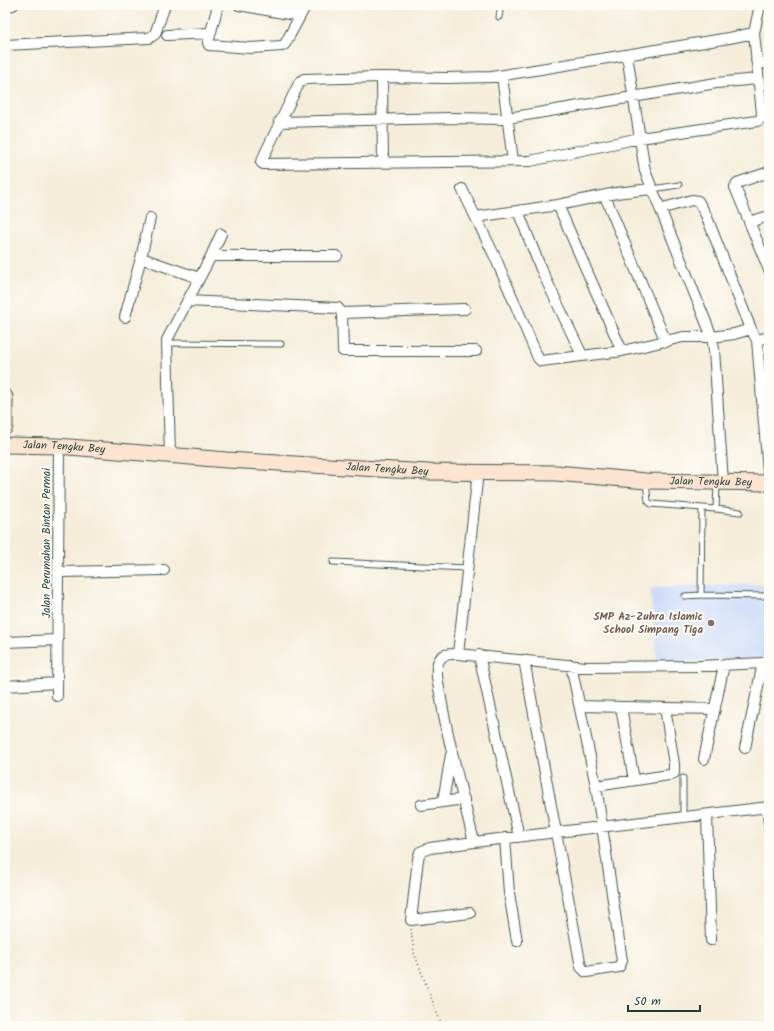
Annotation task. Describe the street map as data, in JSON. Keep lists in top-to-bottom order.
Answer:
{
  "streets": {
    "main road": ["Jalan Tengku Bey"],
    "street": ["Jalan Perumahan Bintan Permai"]
  },
  "crossings": [
    ["Jalan Tengku Bey", "Jalan Perumahan Bintan Permai"]
  ],
  "places": ["SMP Az-Zuhra Islamic School Simpang Tiga"],
  "scale_bar": "50 m"
}
